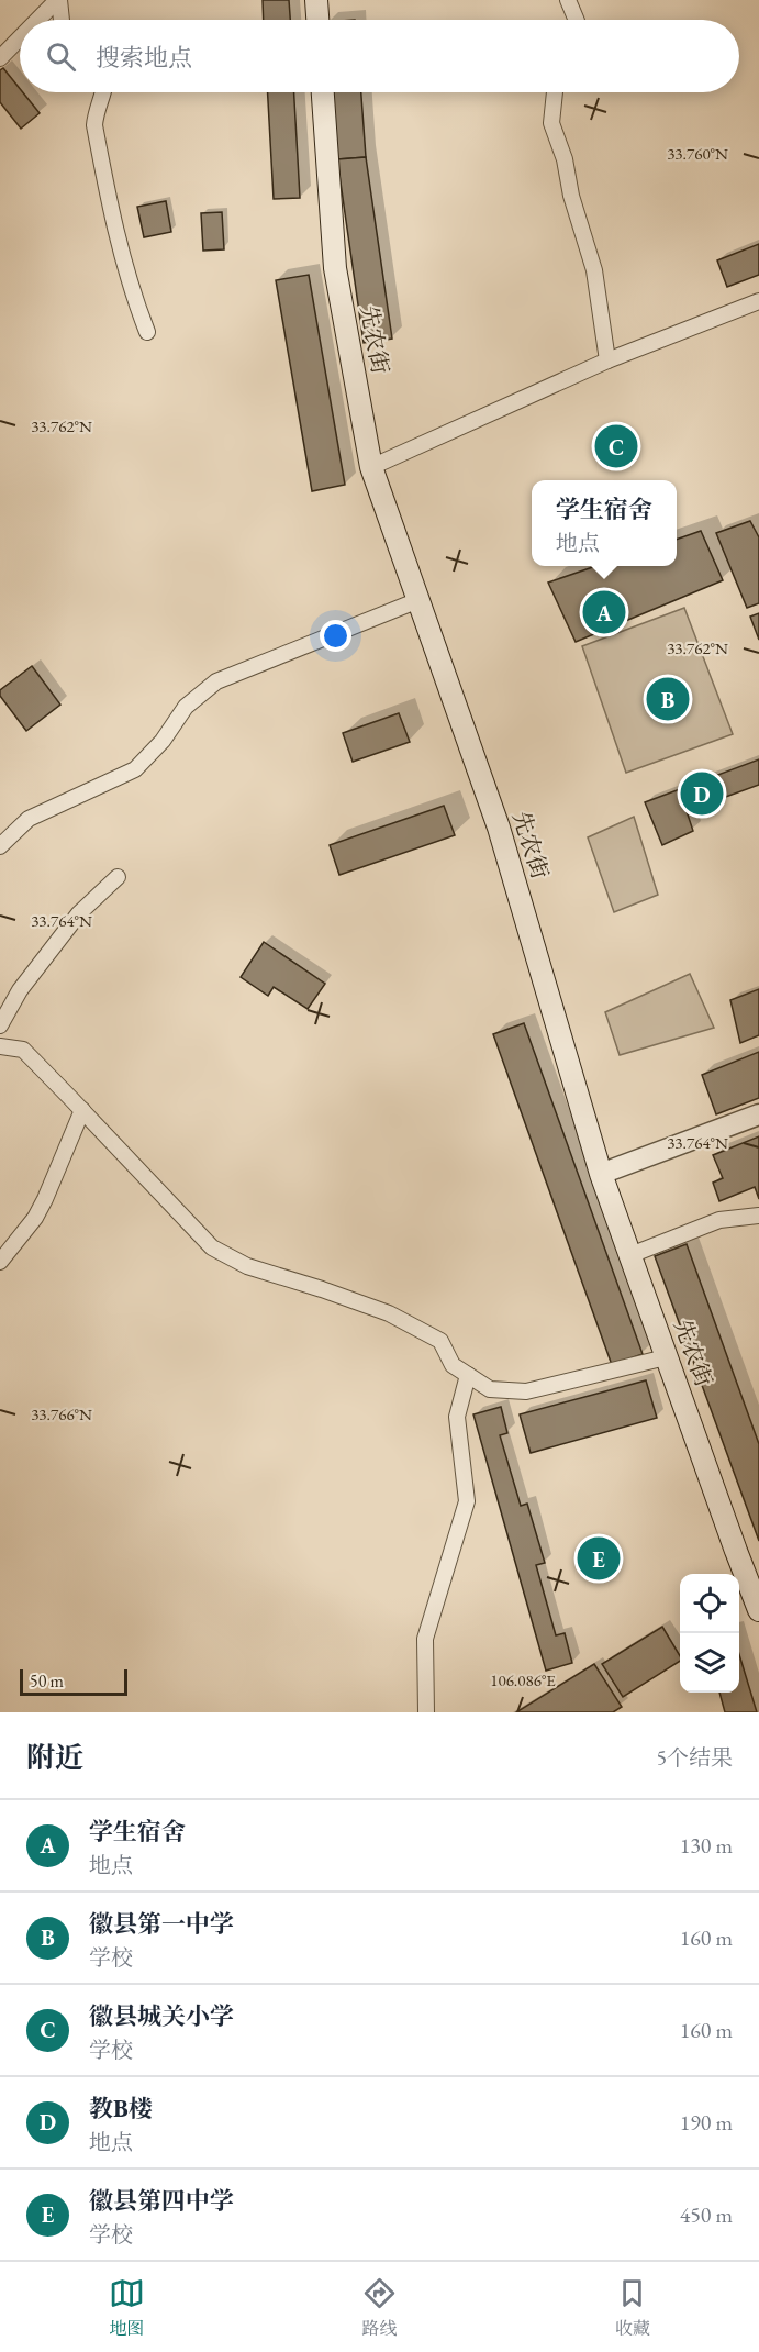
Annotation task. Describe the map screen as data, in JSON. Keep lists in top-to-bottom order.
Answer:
{
  "streets": {
    "main road": ["先农街"]
  },
  "scale_bar": "50 m",
  "page": {
    "search": "搜索地点",
    "pins": [
      "C",
      "A",
      "B",
      "D",
      "E"
    ],
    "popup": ["学生宿舍", "地点"],
    "scale": "50 m",
    "heading": ["附近", "5个结果"],
    "list": [
      {
        "mark": "A",
        "name": "学生宿舍",
        "note": "地点",
        "value": "130 m"
      },
      {
        "mark": "B",
        "name": "徽县第一中学",
        "note": "学校",
        "value": "160 m"
      },
      {
        "mark": "C",
        "name": "徽县城关小学",
        "note": "学校",
        "value": "160 m"
      },
      {
        "mark": "D",
        "name": "教B楼",
        "note": "地点",
        "value": "190 m"
      },
      {
        "mark": "E",
        "name": "徽县第四中学",
        "note": "学校",
        "value": "450 m"
      }
    ],
    "nav": ["地图", "路线", "收藏"]
  },
  "coordinates": [
    "33.760°N",
    "33.762°N",
    "33.764°N",
    "33.766°N",
    "106.086°E"
  ]
}
